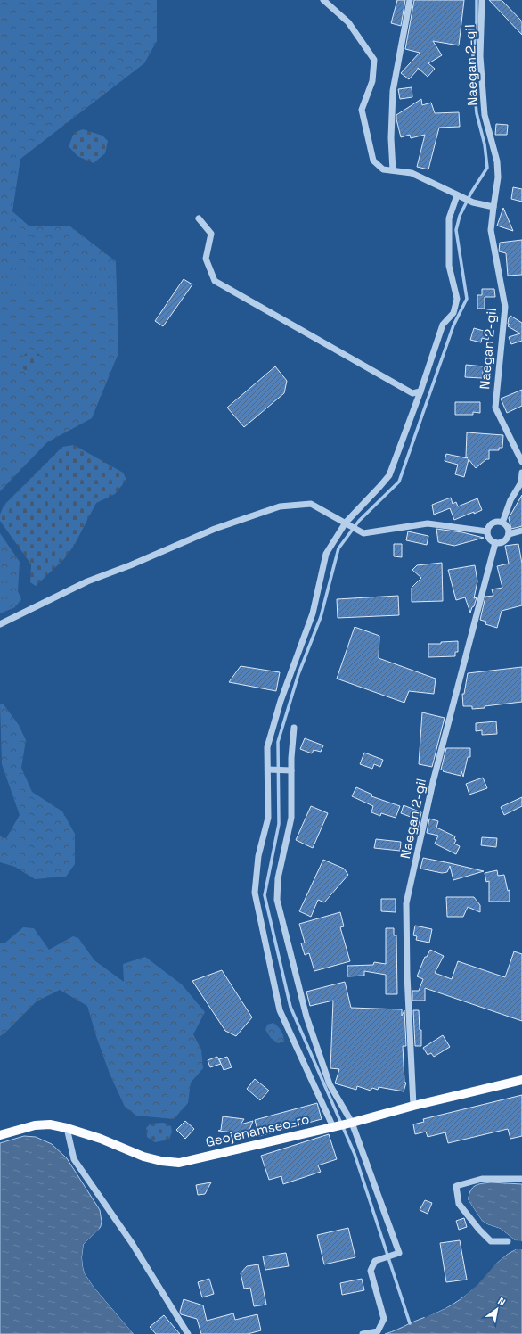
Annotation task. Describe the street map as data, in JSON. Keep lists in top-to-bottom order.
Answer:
{
  "streets": {
    "main road": ["Geojenamseo-ro"],
    "lane": ["Naegan 2-gil"]
  },
  "crossings": [
    ["Naegan 2-gil", "Geojenamseo-ro"]
  ],
  "north": "top right"
}
